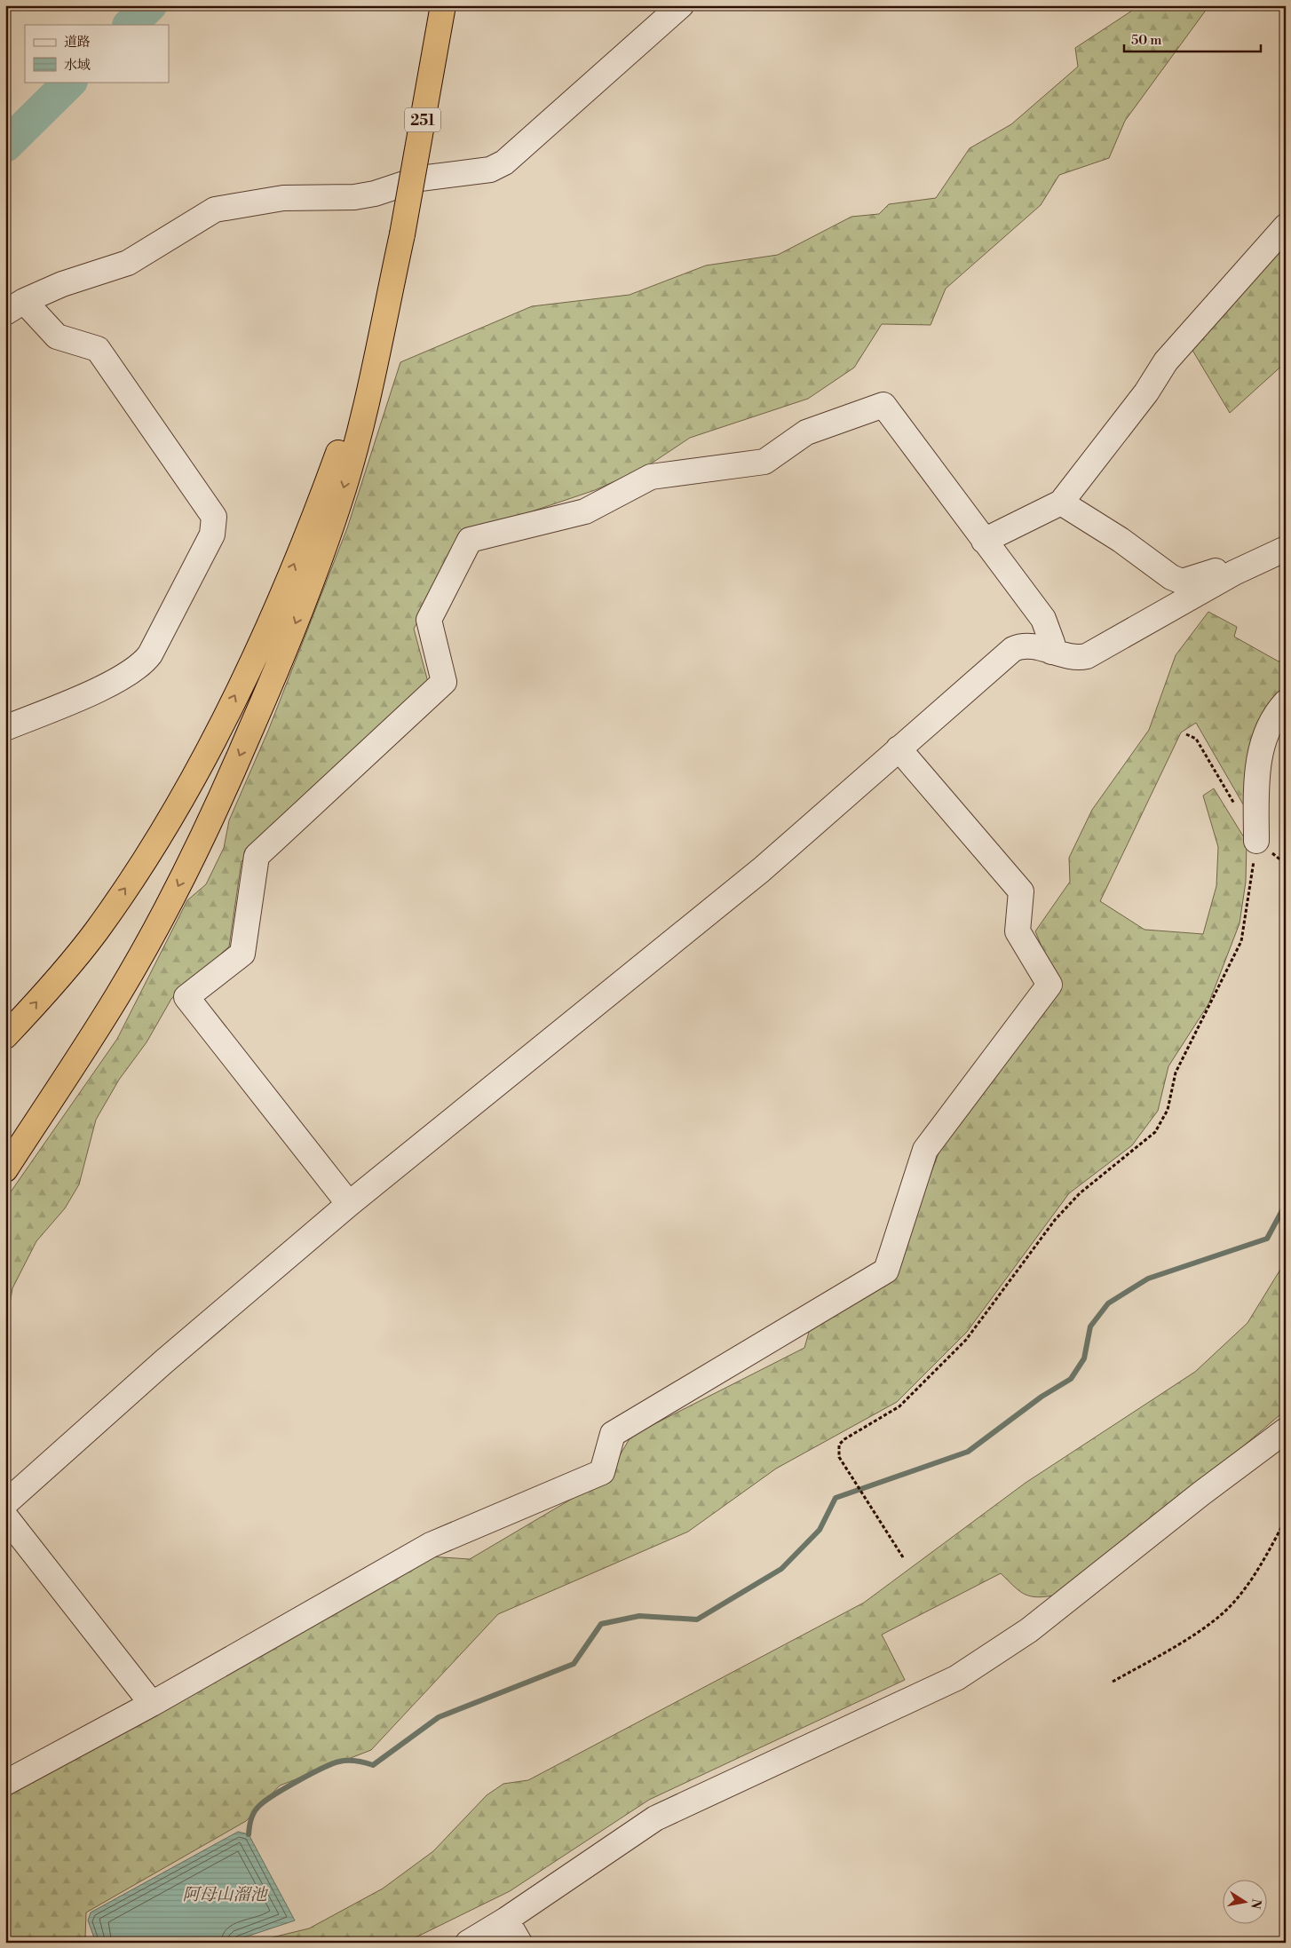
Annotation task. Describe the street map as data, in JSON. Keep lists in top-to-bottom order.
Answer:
{
  "streets": {
    "highway": ["251"]
  },
  "water": ["阿母山溜池"],
  "legend": ["道路", "水域"],
  "scale_bar": "50 m",
  "north": "right"
}
